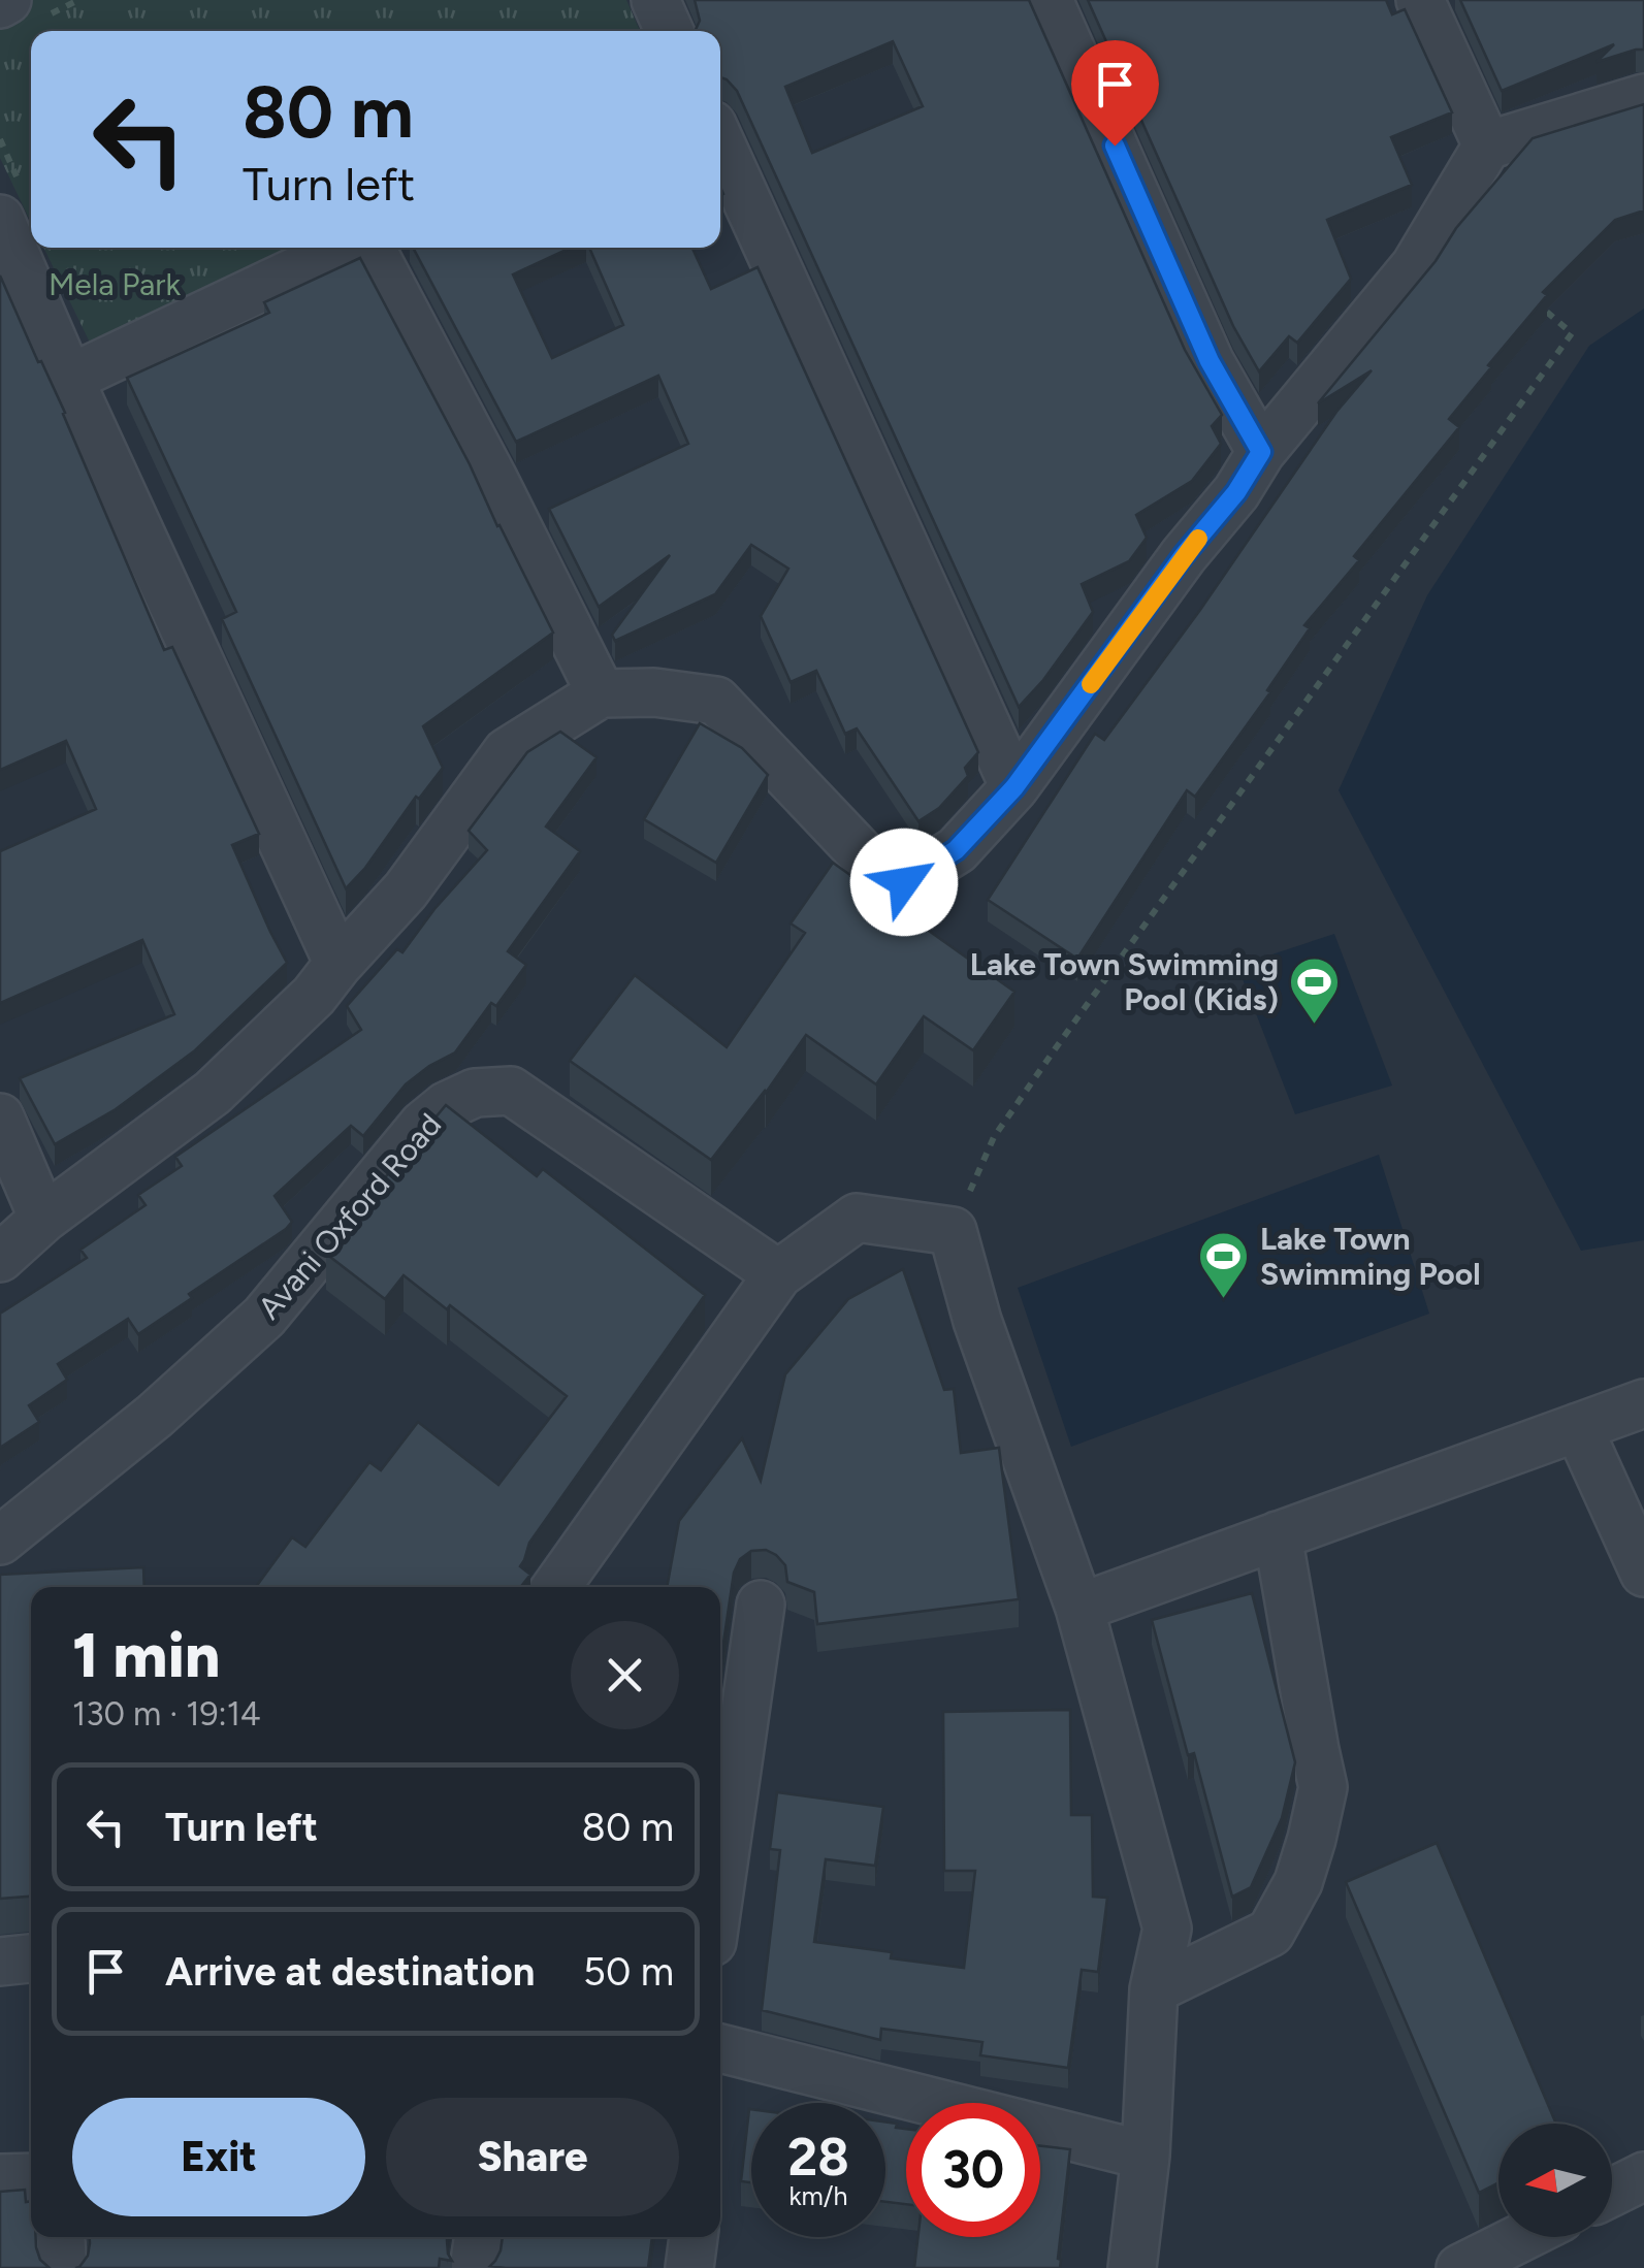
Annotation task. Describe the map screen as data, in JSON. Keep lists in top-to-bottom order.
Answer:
{
  "streets": {
    "street": ["Avani Oxford Road"]
  },
  "parks": ["Mela Park"],
  "places": {
    "sports": ["Lake Town Swimming Pool (Kids)", "Lake Town Swimming Pool"]
  },
  "north": "left",
  "page": {
    "turn": ["80 m", "Turn left"],
    "heading": ["1 min", "130 m · 19:14"],
    "list": [
      {
        "name": "Turn left",
        "value": "80 m"
      },
      {
        "name": "Arrive at destination",
        "value": "50 m"
      }
    ],
    "buttons": ["Exit", "Share"],
    "speed": "28 km/h",
    "limit": "30"
  }
}
